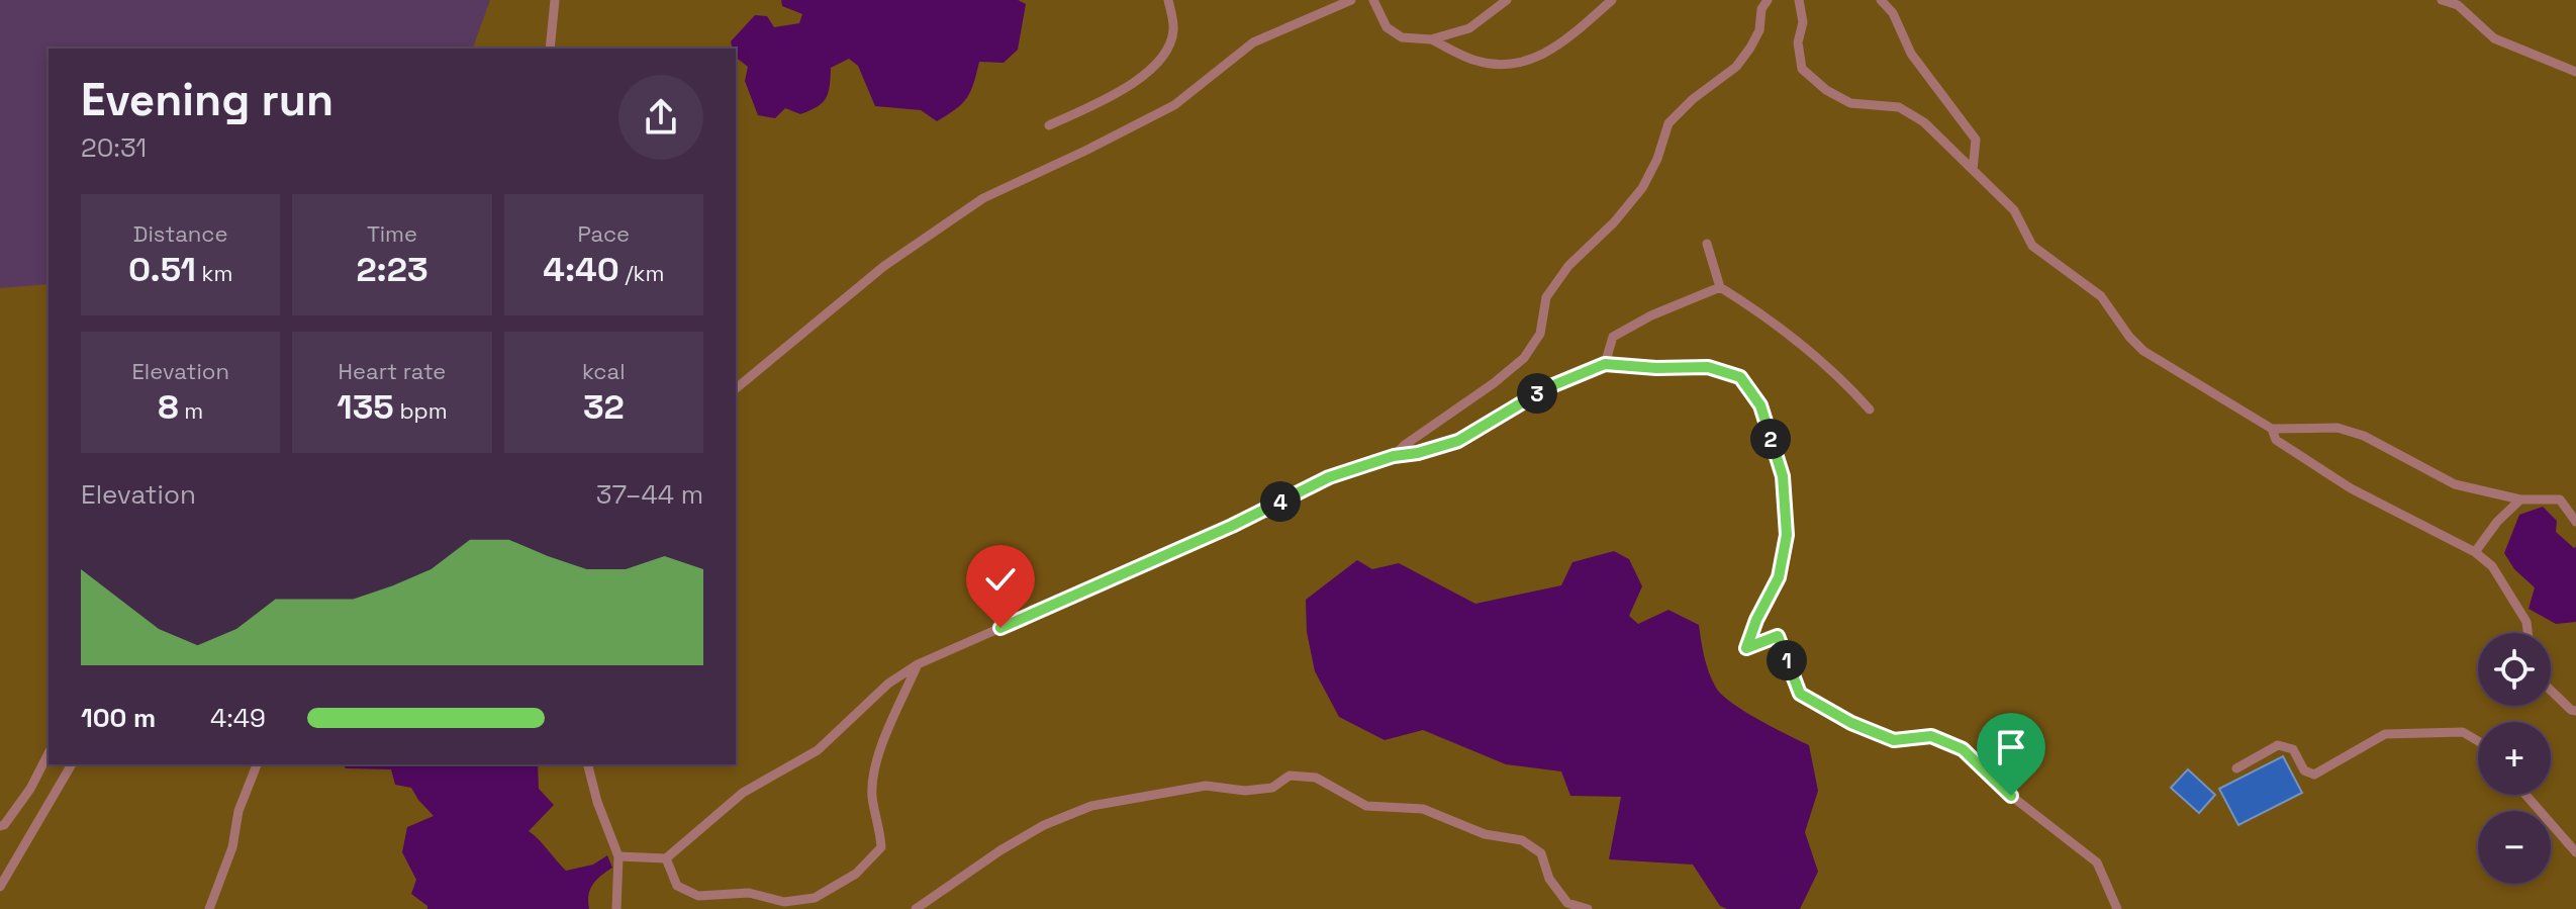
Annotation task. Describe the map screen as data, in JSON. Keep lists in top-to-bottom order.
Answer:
{
  "page": {
    "heading": ["Evening run", "20:31"],
    "stats": [
      ["Distance", "0.51 km"],
      ["Time", "2:23"],
      ["Pace", "4:40 /km"],
      ["Elevation", "8 m"],
      ["Heart rate", "135 bpm"],
      ["kcal", "32"]
    ],
    "pins": [
      "3",
      "2",
      "4",
      "1"
    ],
    "chart": ["Elevation", "37–44 m"],
    "map_buttons": ["+", "−"],
    "list": [
      {
        "name": "100 m",
        "note": "4:49"
      }
    ]
  }
}
